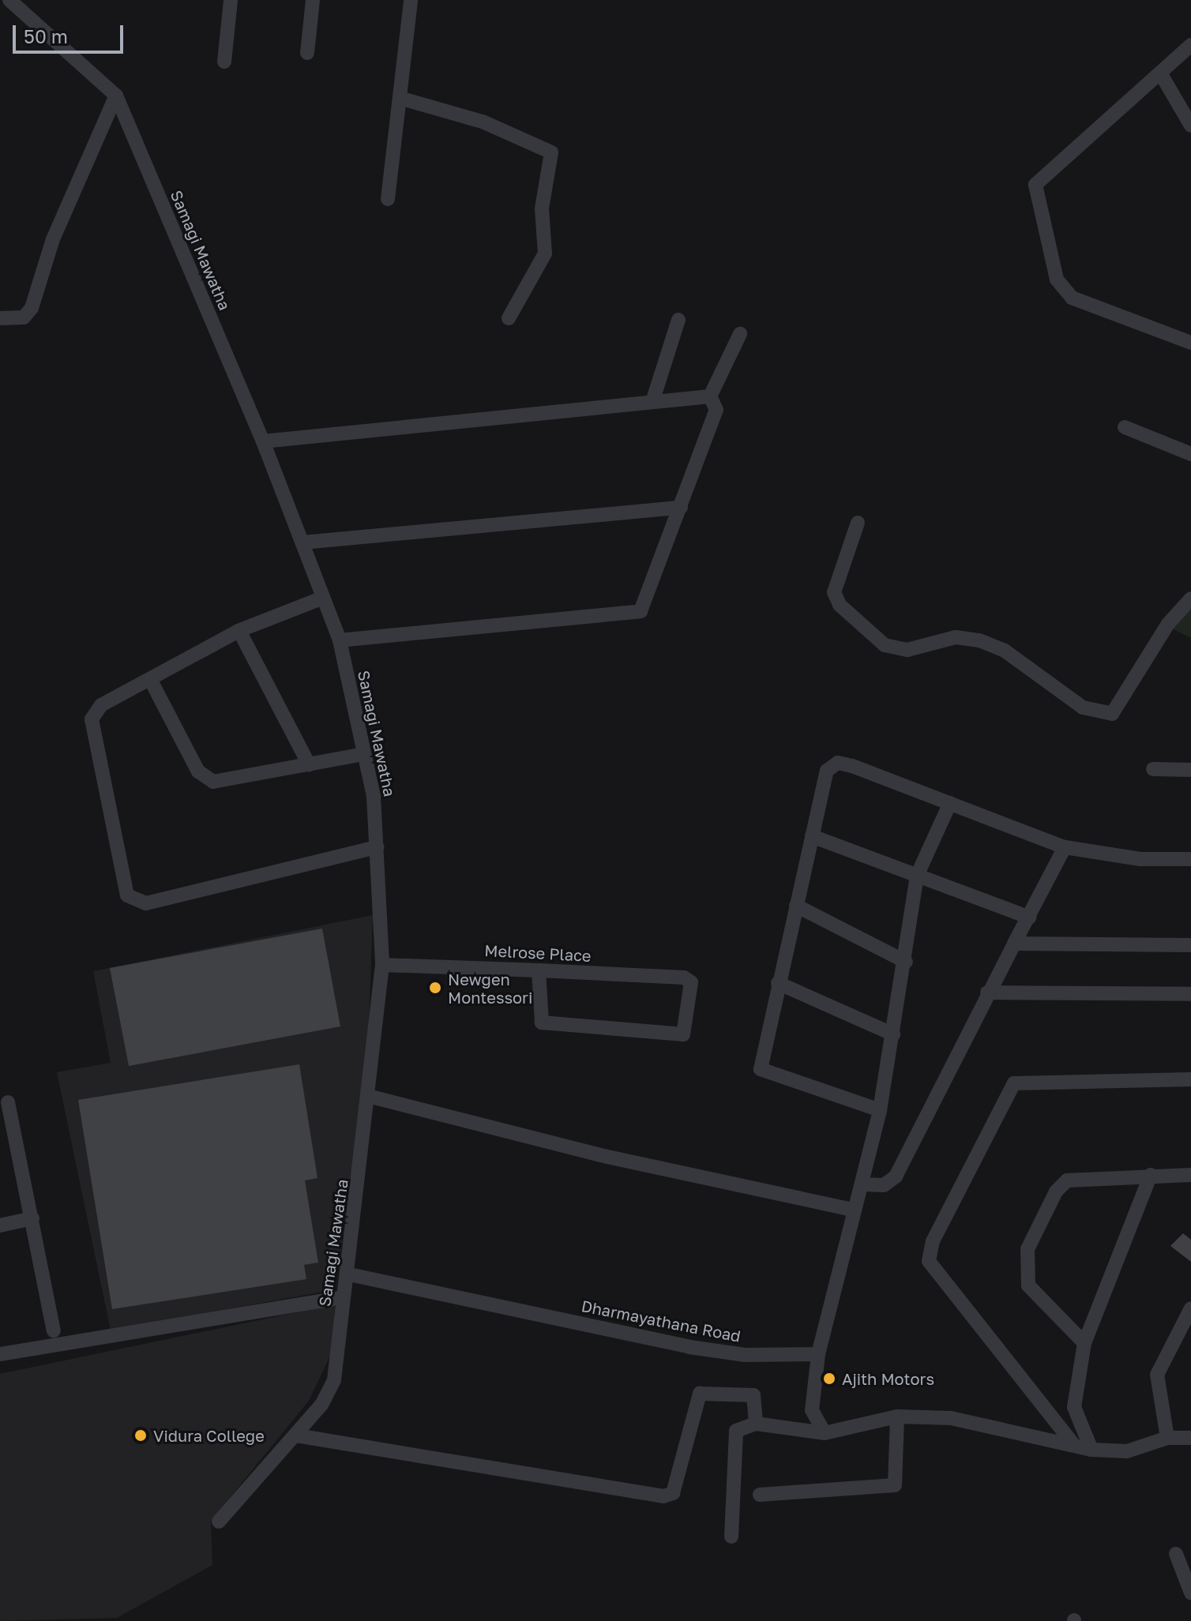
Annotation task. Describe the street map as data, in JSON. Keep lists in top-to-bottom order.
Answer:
{
  "streets": {
    "street": ["Samagi Mawatha", "Melrose Place", "Dharmayathana Road"]
  },
  "crossings": [
    ["Samagi Mawatha", "Melrose Place"],
    ["Samagi Mawatha", "Dharmayathana Road"]
  ],
  "places": ["Newgen Montessori", "Ajith Motors", "Vidura College"],
  "scale_bar": "50 m"
}
